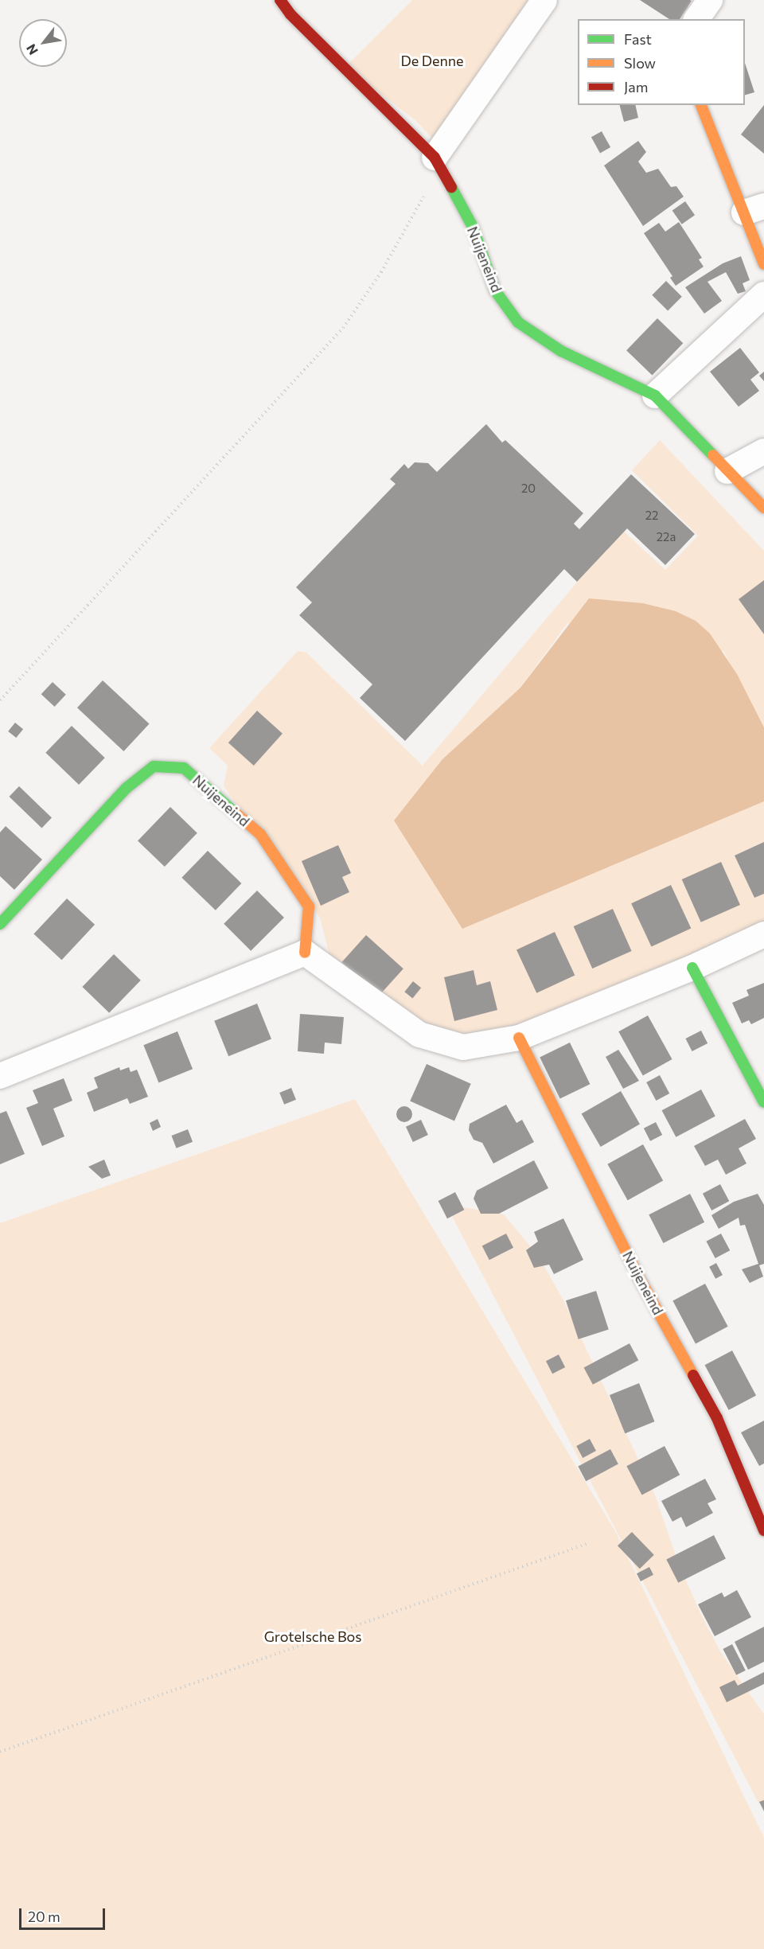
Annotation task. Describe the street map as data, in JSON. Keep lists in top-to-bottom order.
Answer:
{
  "streets": {
    "street": ["Nuijeneind"]
  },
  "parks": ["De Denne", "Grotelsche Bos"],
  "house_numbers": ["20", "22", "22a"],
  "legend": ["Fast", "Slow", "Jam"],
  "scale_bar": "20 m",
  "north": "bottom left"
}
